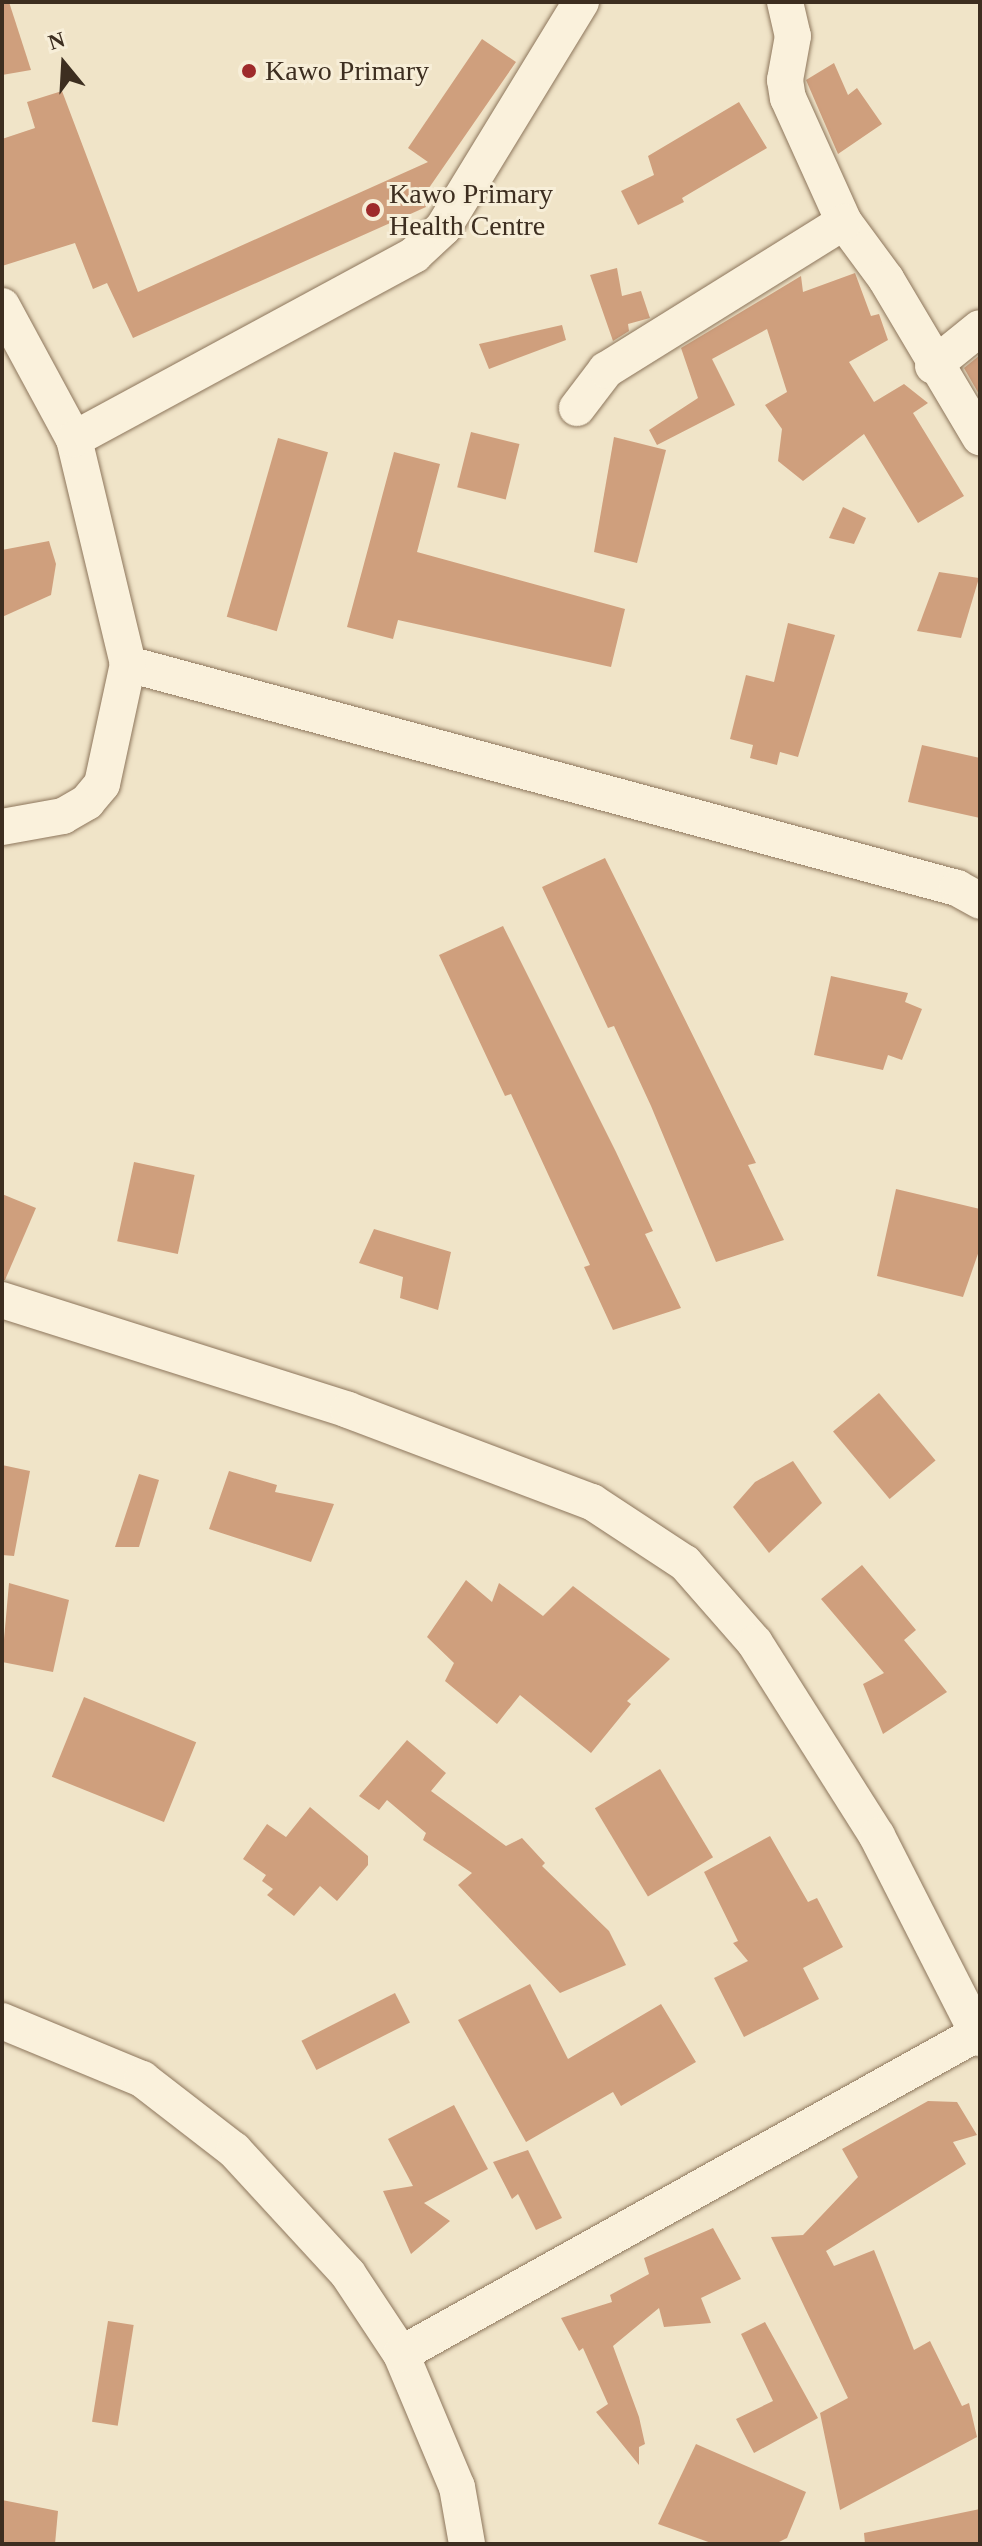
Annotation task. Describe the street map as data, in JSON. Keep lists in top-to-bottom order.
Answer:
{
  "places": ["Kawo Primary", "Kawo Primary Health Centre"],
  "north": "top"
}
